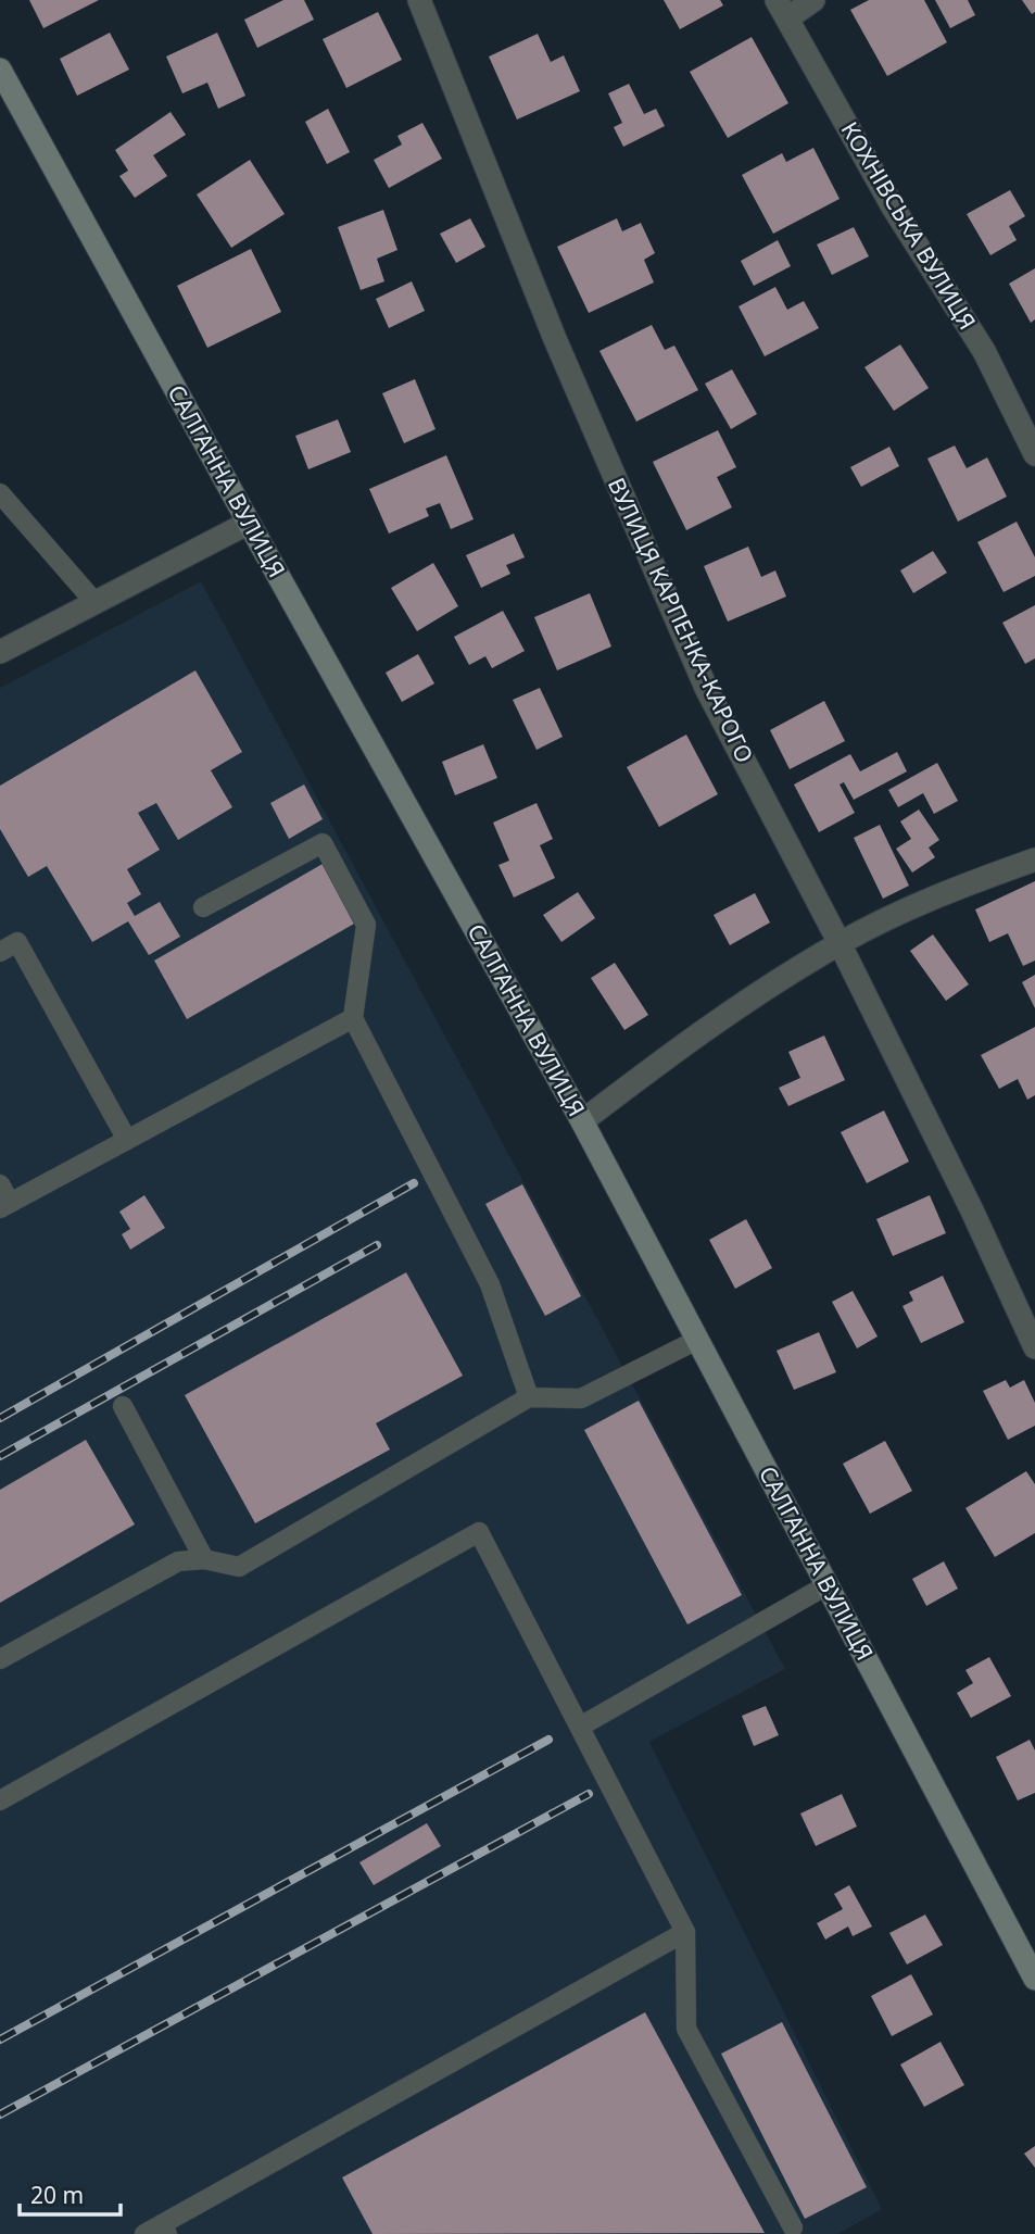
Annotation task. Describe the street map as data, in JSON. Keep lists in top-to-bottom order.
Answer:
{
  "streets": {
    "street": ["КОХНІВСЬКА ВУЛИЦЯ", "САЛГАННА ВУЛИЦЯ", "ВУЛИЦЯ КАРПЕНКА-КАРОГО"]
  },
  "scale_bar": "20 m"
}
